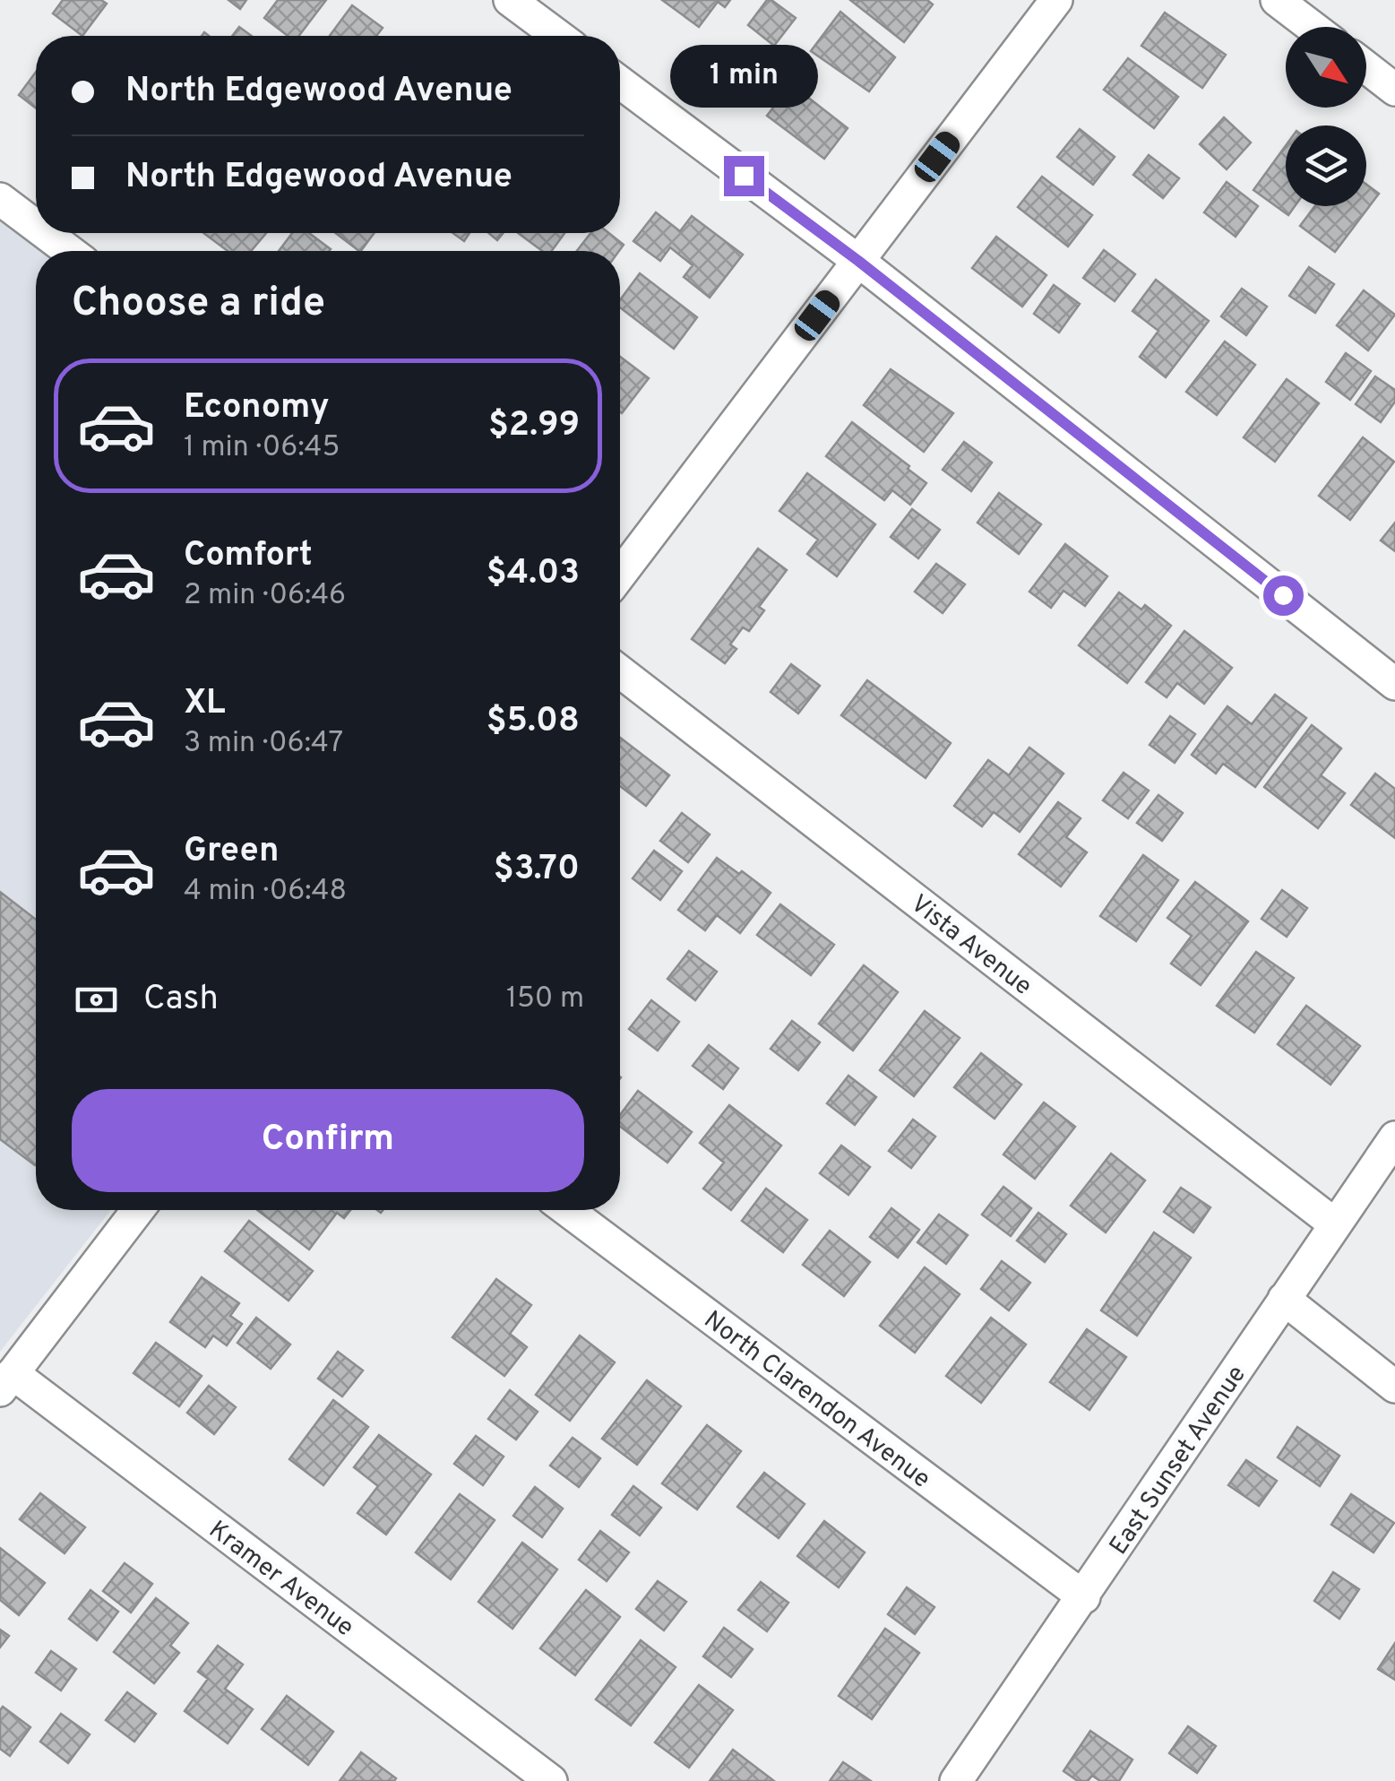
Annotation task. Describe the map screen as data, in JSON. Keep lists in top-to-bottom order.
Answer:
{
  "streets": {
    "street": [
      "Vista Avenue",
      "North Clarendon Avenue",
      "East Sunset Avenue",
      "Kramer Avenue"
    ]
  },
  "crossings": [
    ["Vista Avenue", "East Sunset Avenue"],
    ["North Clarendon Avenue", "East Sunset Avenue"]
  ],
  "north": "bottom right",
  "page": {
    "banner": ["North Edgewood Avenue", "North Edgewood Avenue"],
    "bubble": "1 min",
    "heading": "Choose a ride",
    "list": [
      {
        "name": "Economy",
        "note": "1 min · 06:45",
        "value": "$2.99"
      },
      {
        "name": "Comfort",
        "note": "2 min · 06:46",
        "value": "$4.03"
      },
      {
        "name": "XL",
        "note": "3 min · 06:47",
        "value": "$5.08"
      },
      {
        "name": "Green",
        "note": "4 min · 06:48",
        "value": "$3.70"
      }
    ],
    "pay": ["Cash", "150 m"],
    "buttons": "Confirm"
  }
}
